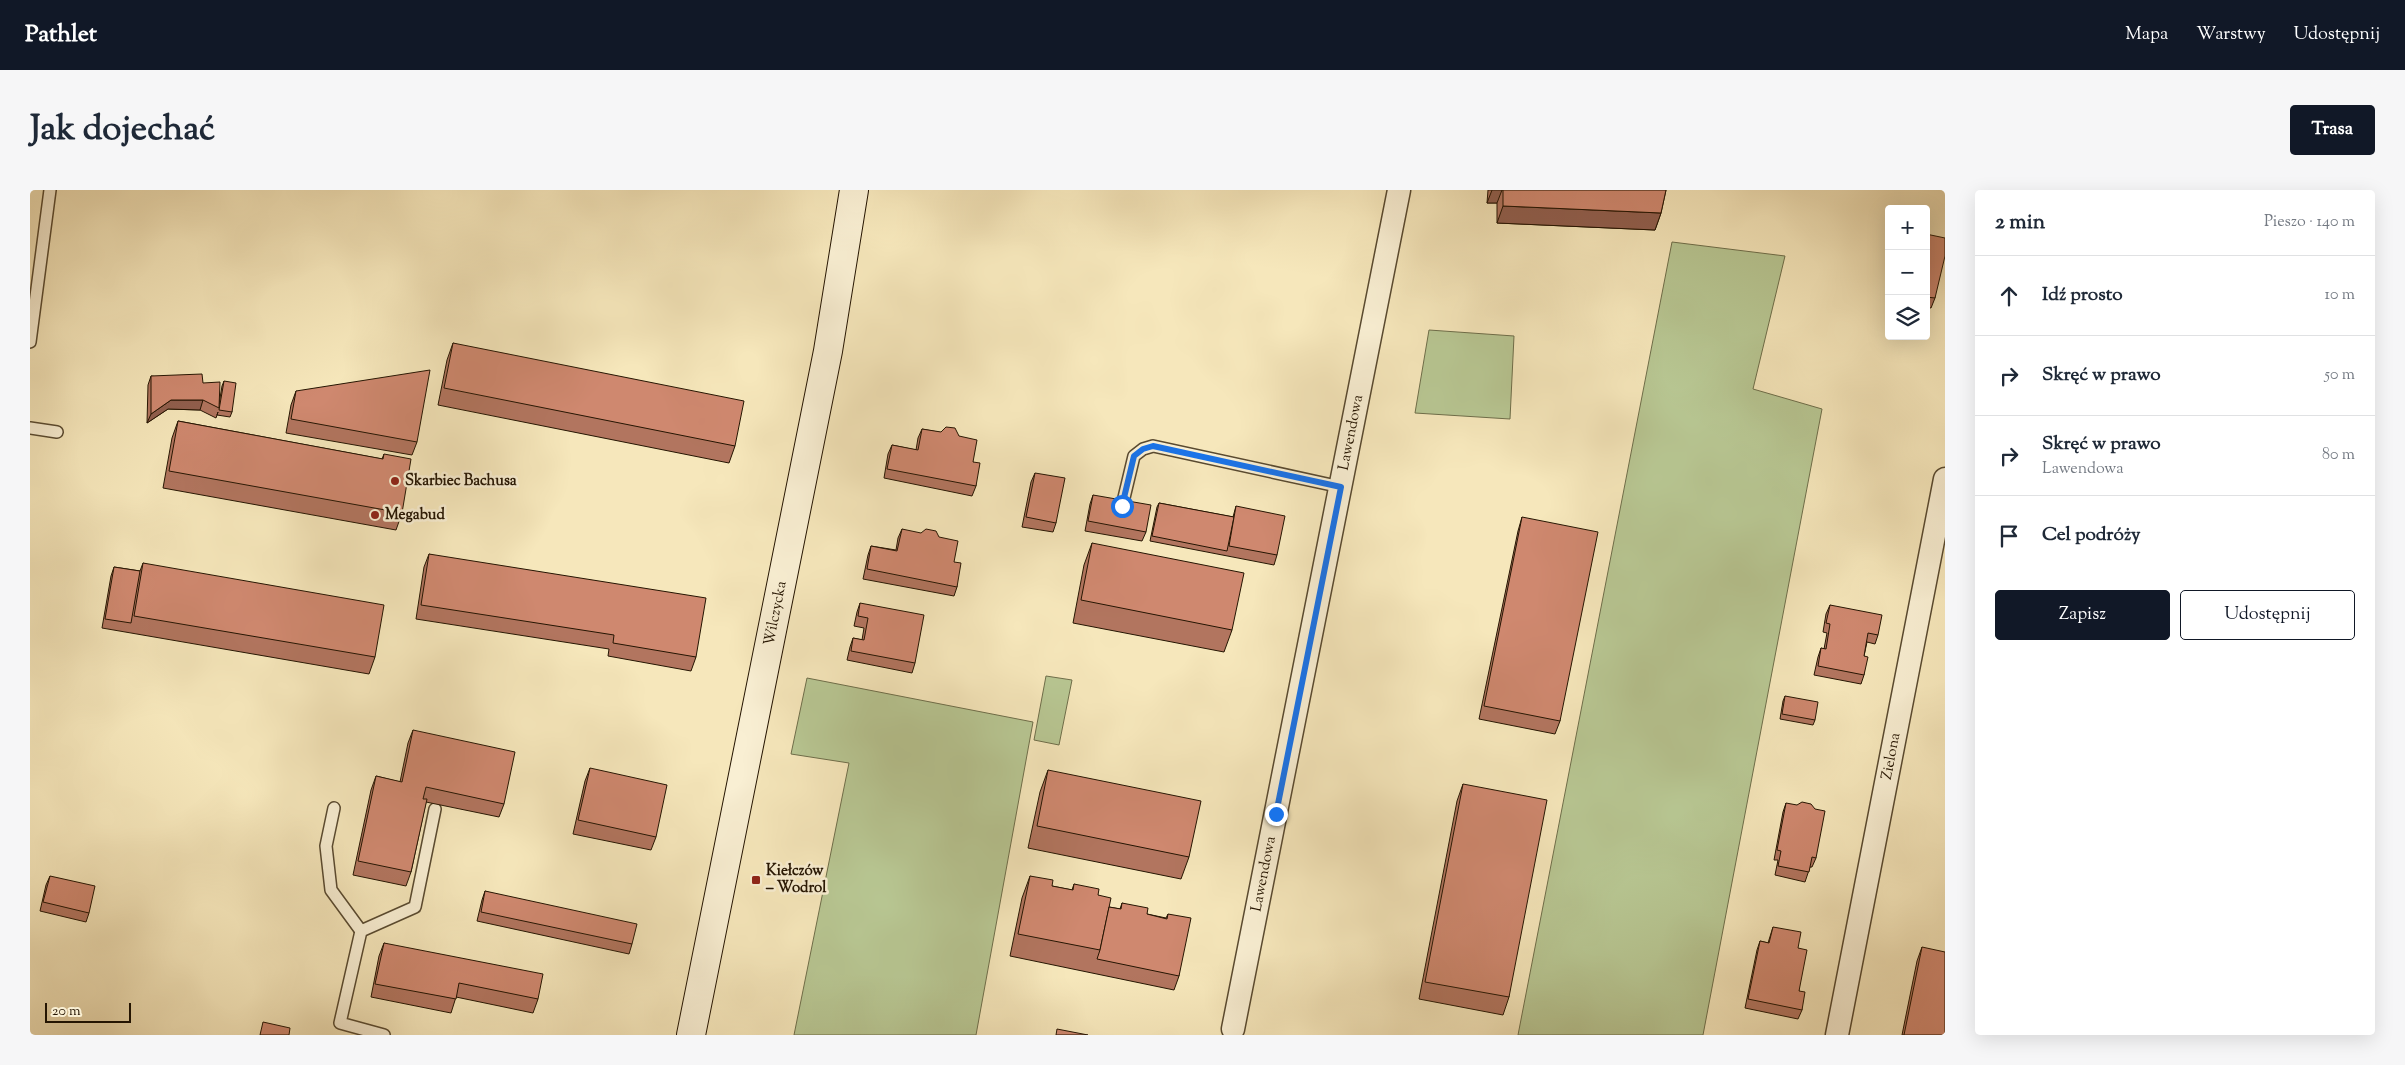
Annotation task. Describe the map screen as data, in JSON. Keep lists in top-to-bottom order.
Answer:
{
  "streets": {
    "street": ["Lawendowa", "Wilczycka", "Zielona"]
  },
  "places": {
    "other": ["Skarbiec Bachusa", "Megabud"],
    "transit": ["Kiełczów – Wodrol"]
  },
  "scale_bar": "20 m",
  "page": {
    "header": "Pathlet",
    "nav": ["Mapa", "Warstwy", "Udostępnij"],
    "title": "Jak dojechać",
    "buttons": [
      "Trasa",
      ["Zapisz", "Udostępnij"]
    ],
    "heading": ["2 min", "Pieszo · 140 m"],
    "map_buttons": ["+", "−"],
    "list": [
      ["Idź prosto", "10 m"],
      ["Skręć w prawo", "50 m"],
      ["Skręć w prawo", "Lawendowa", "80 m"],
      "Cel podróży"
    ],
    "scale": "20 m"
  }
}
